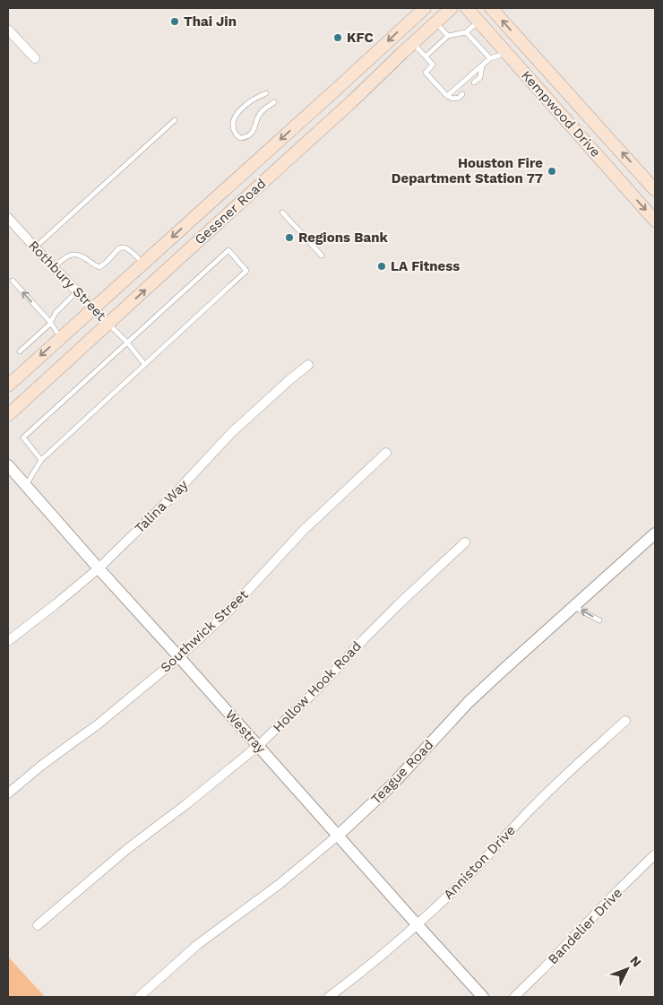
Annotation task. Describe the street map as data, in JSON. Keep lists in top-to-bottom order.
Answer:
{
  "streets": {
    "main road": ["Kempwood Drive", "Gessner Road"],
    "street": [
      "Rothbury Street",
      "Talina Way",
      "Southwick Street",
      "Hollow Hook Road",
      "Westray",
      "Teague Road",
      "Anniston Drive",
      "Bandelier Drive"
    ]
  },
  "crossings": [
    ["Gessner Road", "Rothbury Street"],
    ["Talina Way", "Westray"],
    ["Southwick Street", "Westray"],
    ["Hollow Hook Road", "Westray"],
    ["Westray", "Teague Road"],
    ["Westray", "Anniston Drive"]
  ],
  "places": [
    "Thai Jin",
    "KFC",
    "Houston Fire Department Station 77",
    "Regions Bank",
    "LA Fitness"
  ],
  "north": "top right"
}
